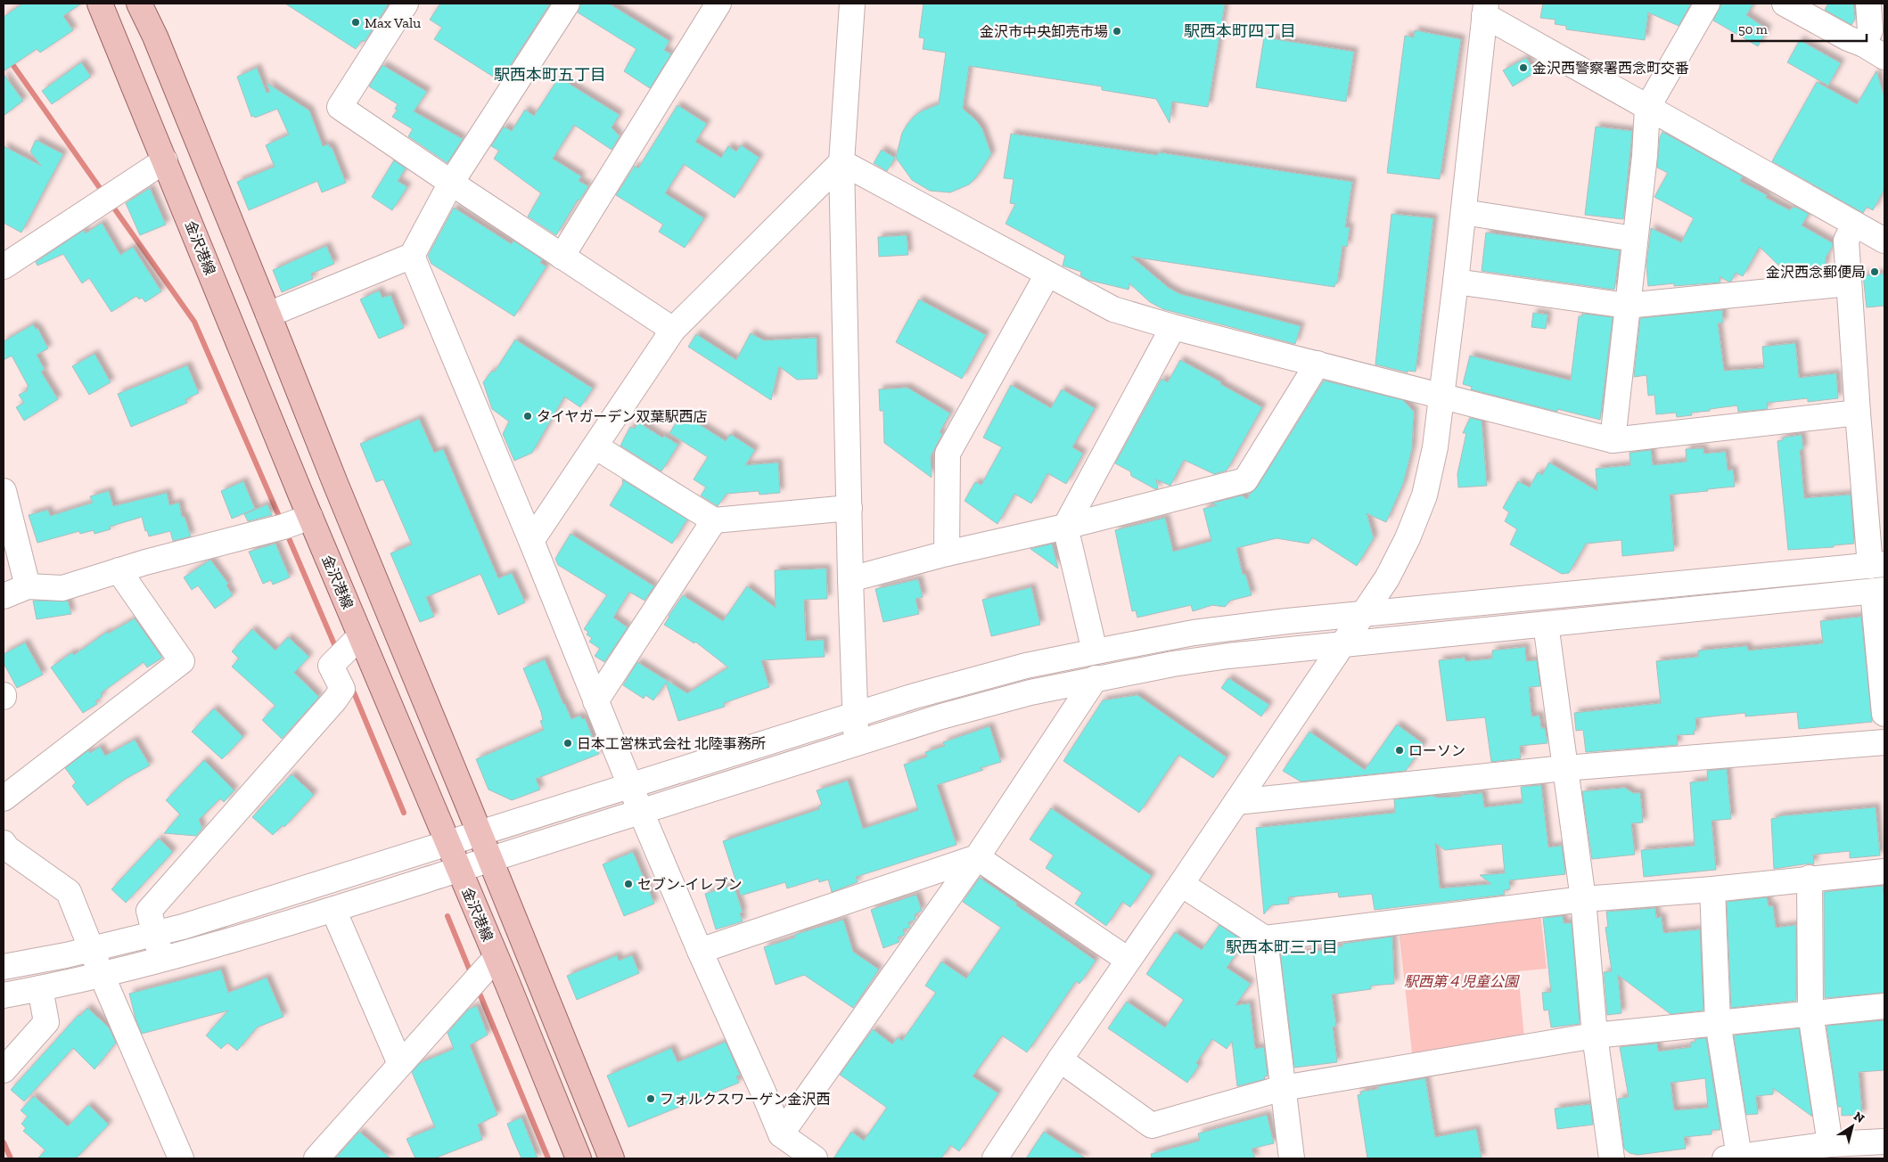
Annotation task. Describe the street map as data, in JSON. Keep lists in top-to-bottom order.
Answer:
{
  "streets": {
    "main road": ["金沢港線"]
  },
  "districts": ["駅西本町四丁目", "駅西本町五丁目", "駅西本町三丁目"],
  "parks": ["駅西第４児童公園"],
  "places": [
    "Max Valu",
    "金沢市中央卸売市場",
    "金沢西警察署西念町交番",
    "金沢西念郵便局",
    "タイヤガーデン双葉駅西店",
    "日本工営株式会社 北陸事務所",
    "ローソン",
    "セブン-イレブン",
    "フォルクスワーゲン金沢西"
  ],
  "scale_bar": "50 m",
  "north": "top right"
}
